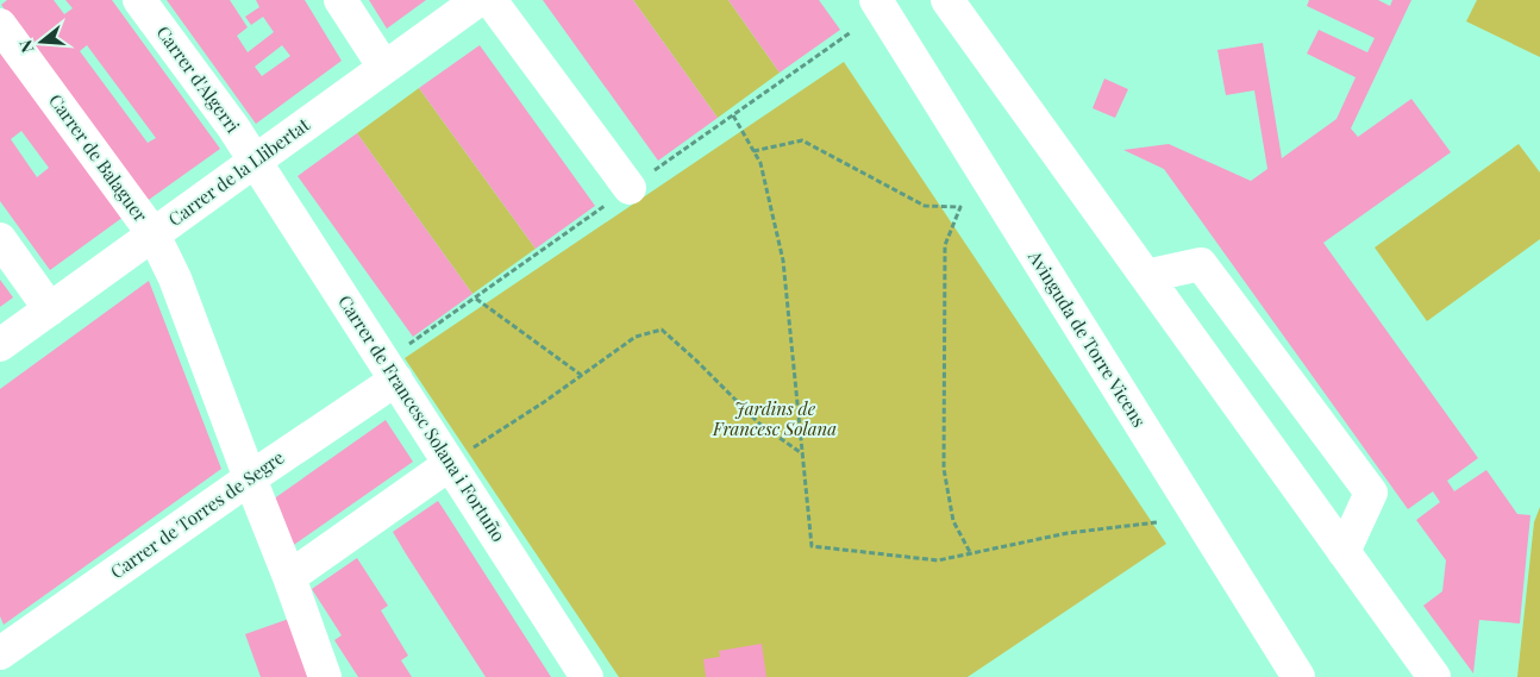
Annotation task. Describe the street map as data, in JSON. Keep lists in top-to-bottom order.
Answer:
{
  "streets": {
    "street": [
      "Carrer d'Algerri",
      "Carrer de Balaguer",
      "Carrer de la Llibertat",
      "Avinguda de Torre Vicens",
      "Carrer de Francesc Solana i Fortuño",
      "Carrer de Torres de Segre"
    ]
  },
  "crossings": [
    ["Carrer d'Algerri", "Carrer de la Llibertat"],
    ["Carrer d'Algerri", "Carrer de Francesc Solana i Fortuño"],
    ["Carrer de Balaguer", "Carrer de la Llibertat"],
    ["Carrer de Balaguer", "Carrer de Torres de Segre"],
    ["Carrer de la Llibertat", "Carrer de Francesc Solana i Fortuño"],
    ["Carrer de Francesc Solana i Fortuño", "Carrer de Torres de Segre"]
  ],
  "parks": ["Jardins de Francesc Solana"],
  "north": "left"
}
